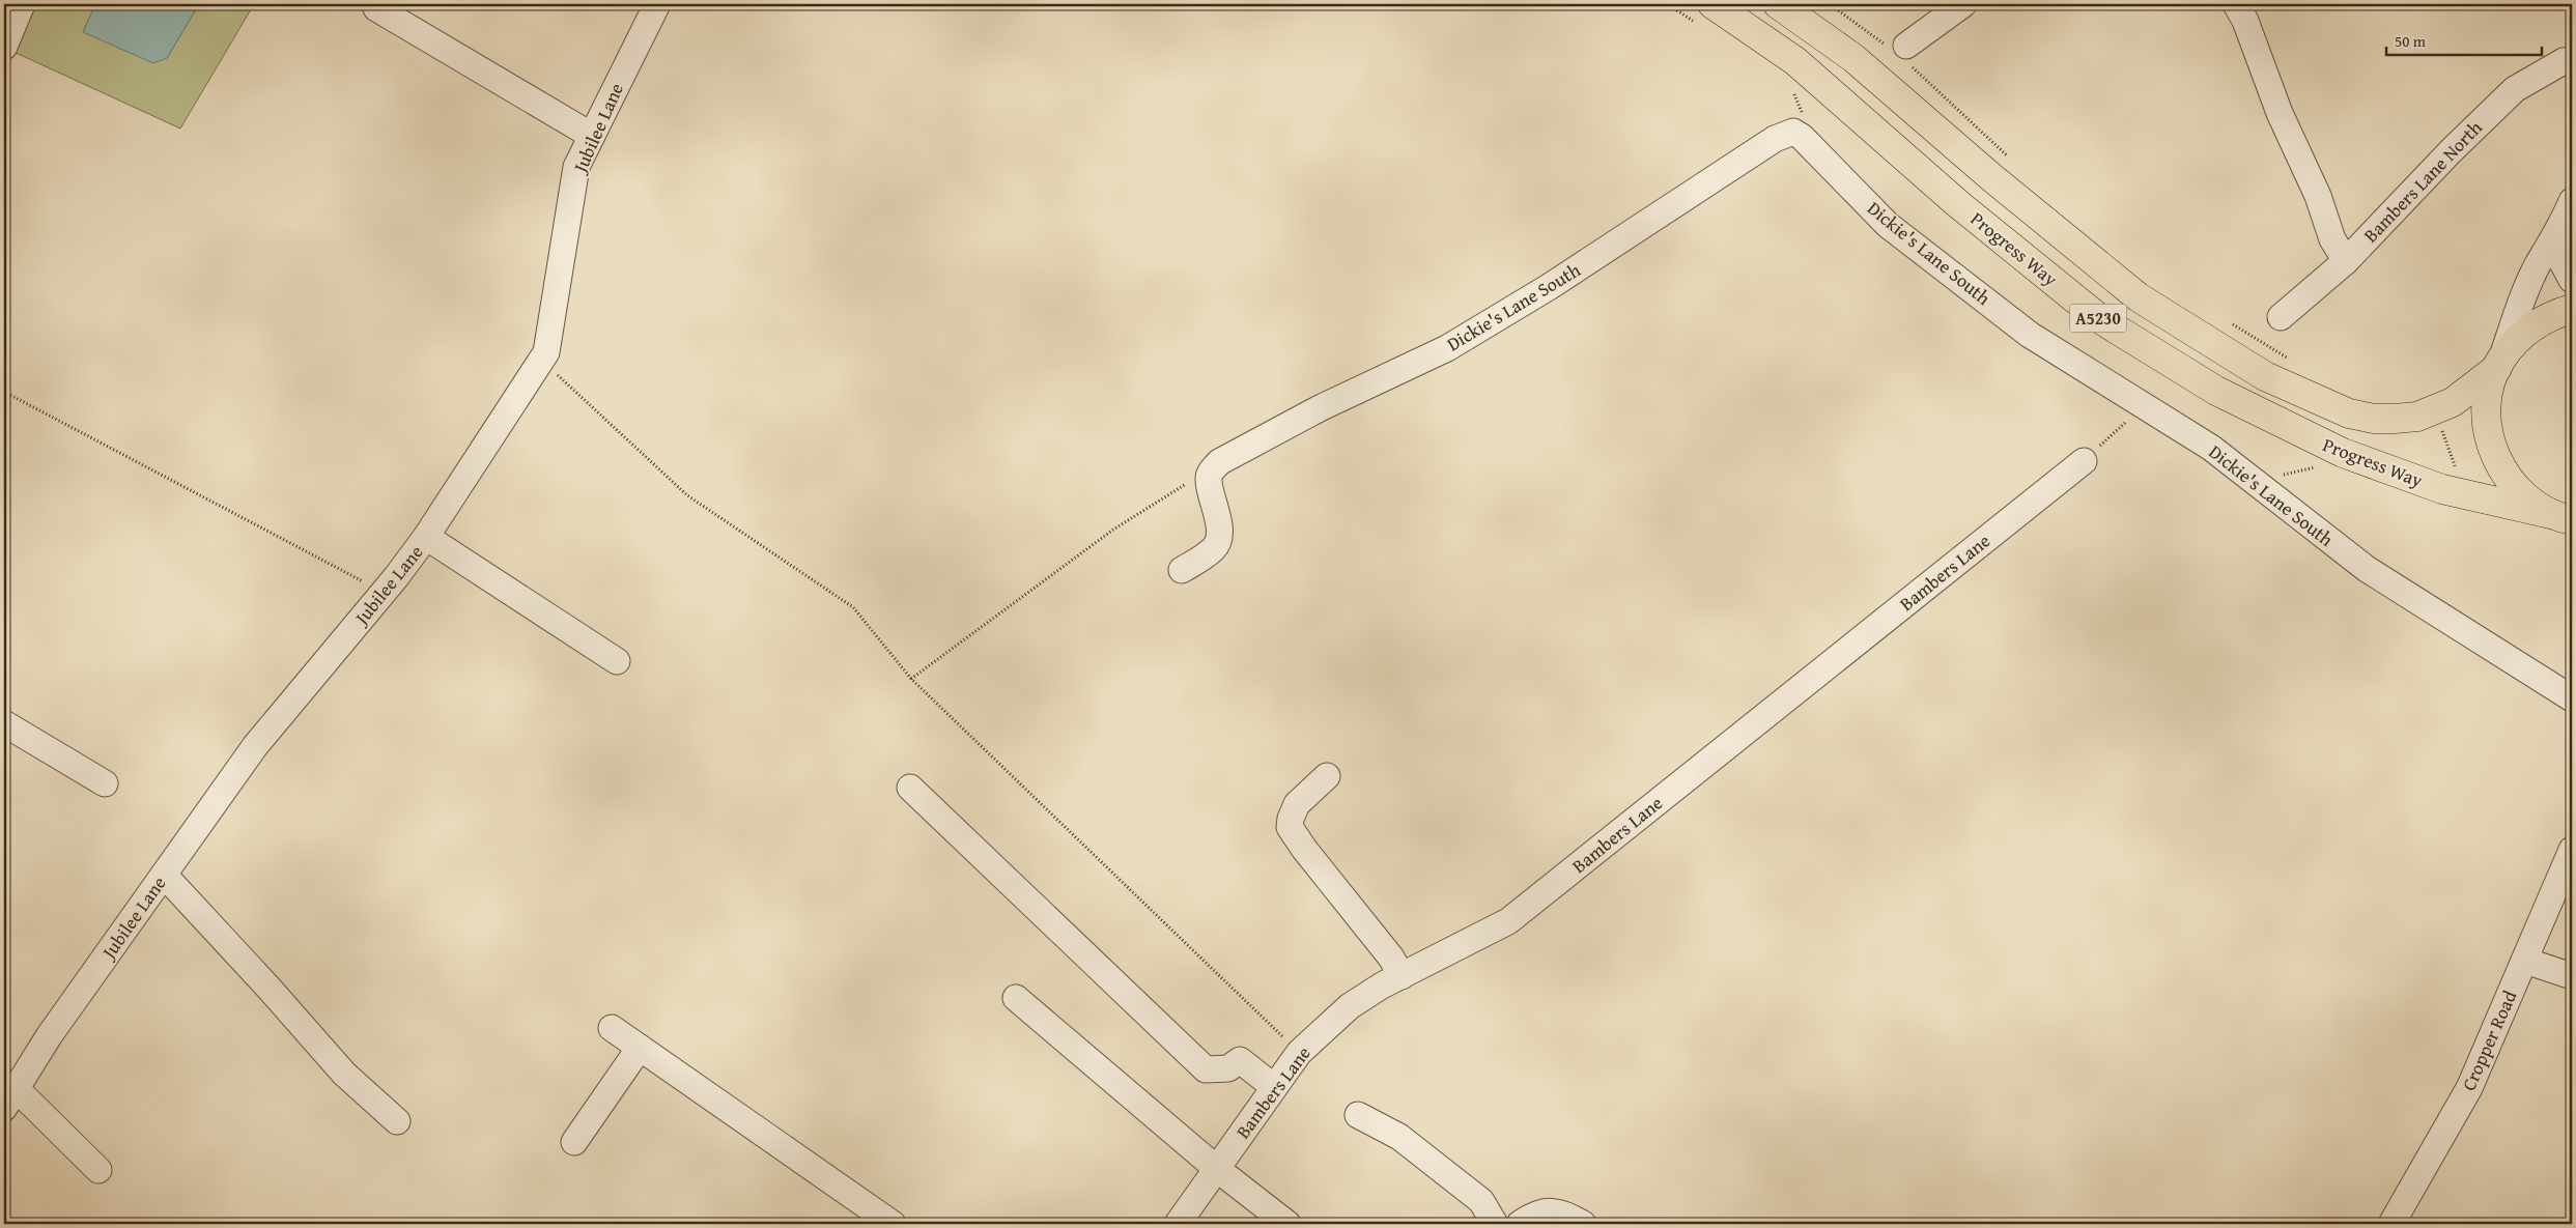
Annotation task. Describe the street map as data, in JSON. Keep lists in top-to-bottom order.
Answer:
{
  "streets": {
    "main road": ["Progress Way", "A5230"],
    "street": [
      "Jubilee Lane",
      "Bambers Lane North",
      "Dickie's Lane South",
      "Bambers Lane",
      "Cropper Road"
    ]
  },
  "crossings": [
    ["Progress Way", "A5230"]
  ],
  "scale_bar": "50 m"
}
